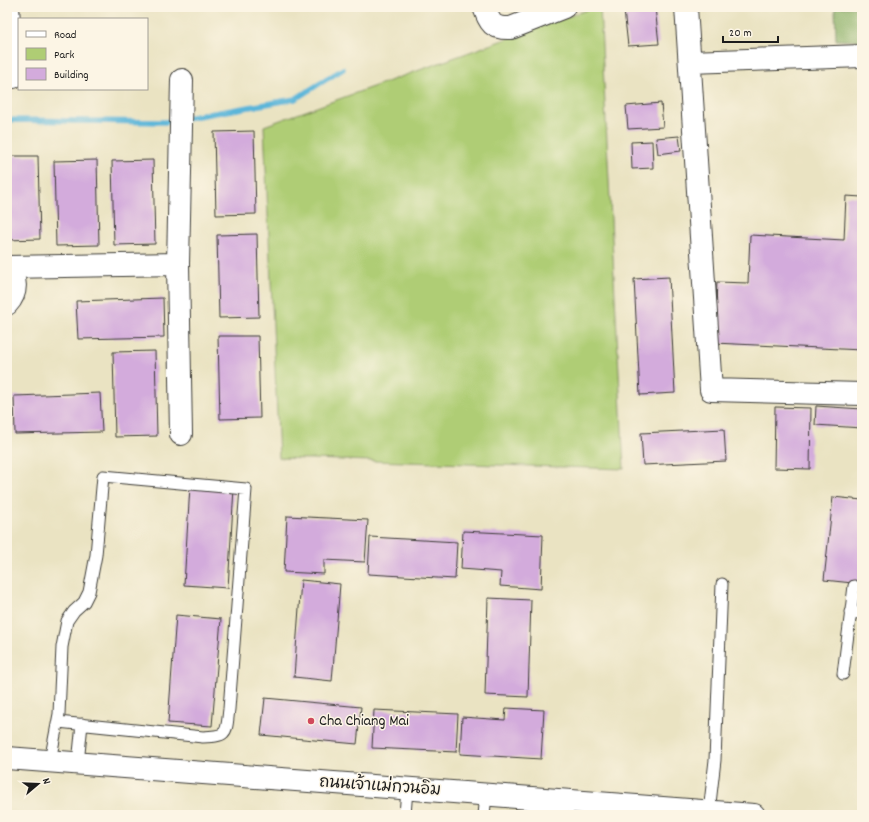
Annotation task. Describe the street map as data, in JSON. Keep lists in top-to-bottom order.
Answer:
{
  "streets": {
    "street": ["ถนนเจ้าแม่กวนอิม"]
  },
  "places": ["Cha Chiang Mai"],
  "legend": ["Road", "Park", "Building"],
  "scale_bar": "20 m",
  "north": "right"
}
